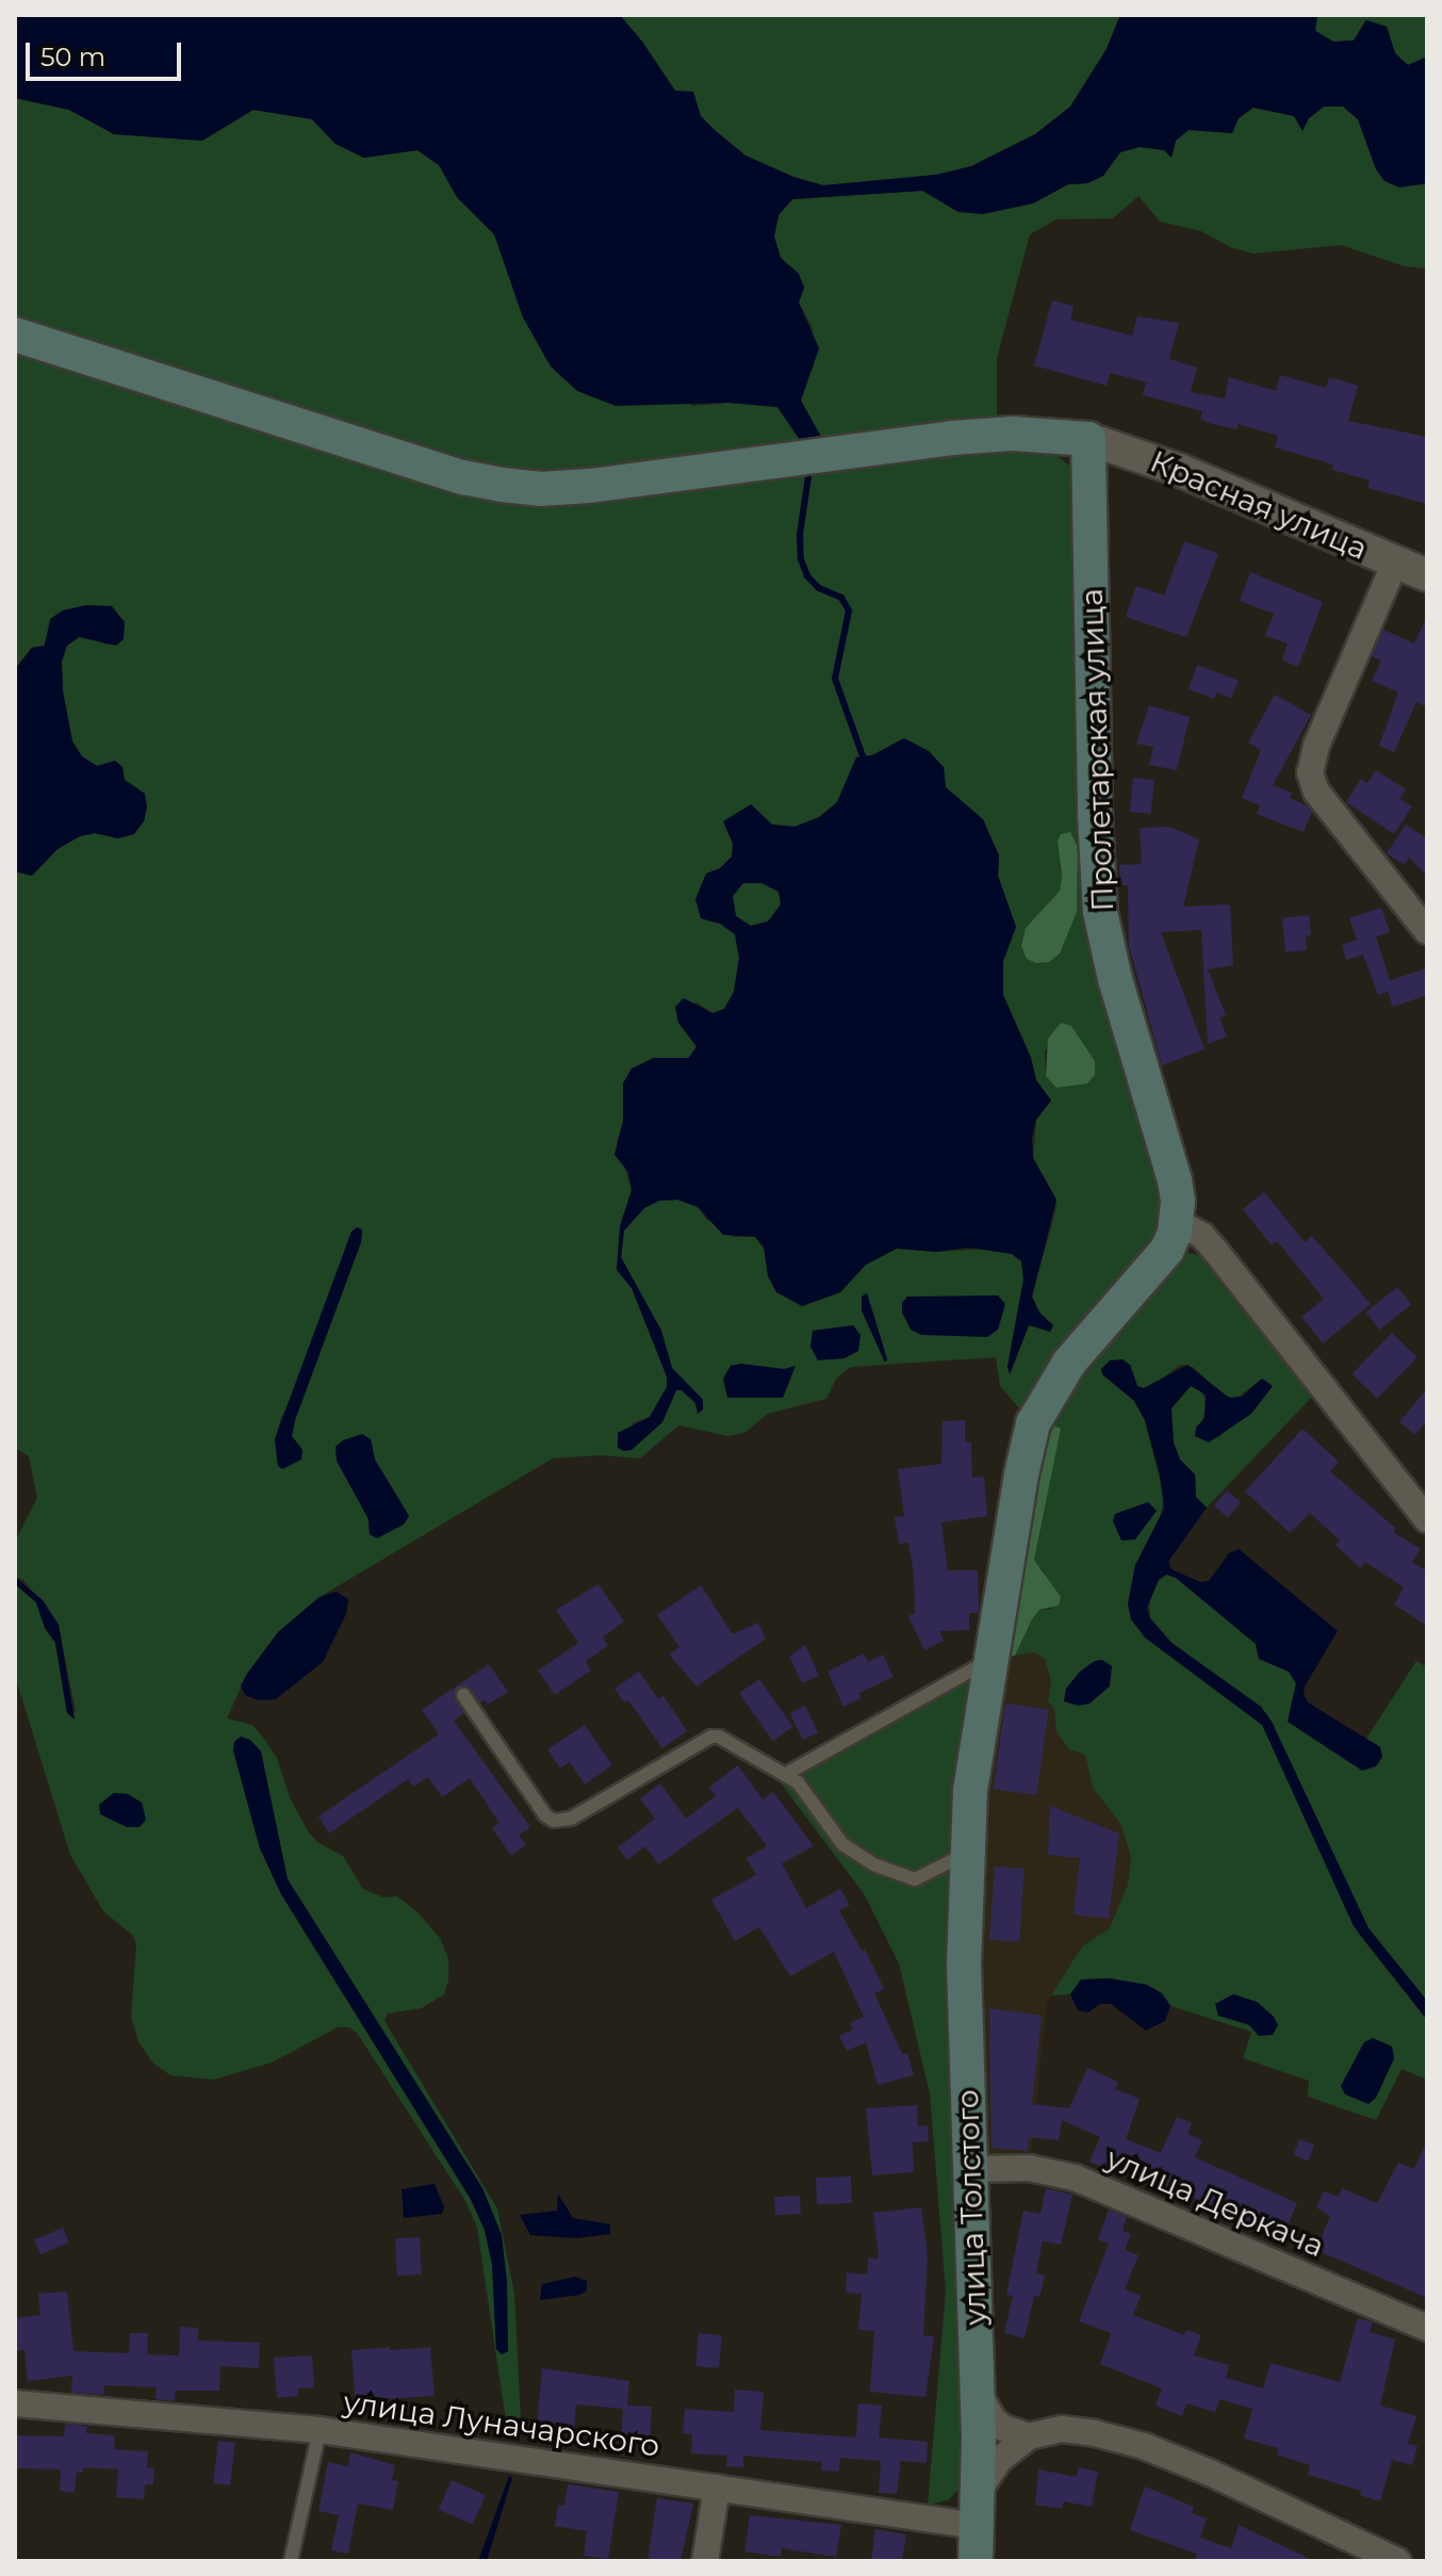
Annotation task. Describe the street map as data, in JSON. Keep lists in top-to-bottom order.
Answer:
{
  "streets": {
    "main road": ["Пролетарская улица", "улица Толстого"],
    "street": ["Красная улица", "улица Деркача", "улица Луначарского"]
  },
  "crossings": [
    ["Красная улица", "Пролетарская улица"],
    ["Пролетарская улица", "улица Толстого"],
    ["улица Деркача", "улица Толстого"],
    ["улица Толстого", "улица Луначарского"]
  ],
  "scale_bar": "50 m"
}
